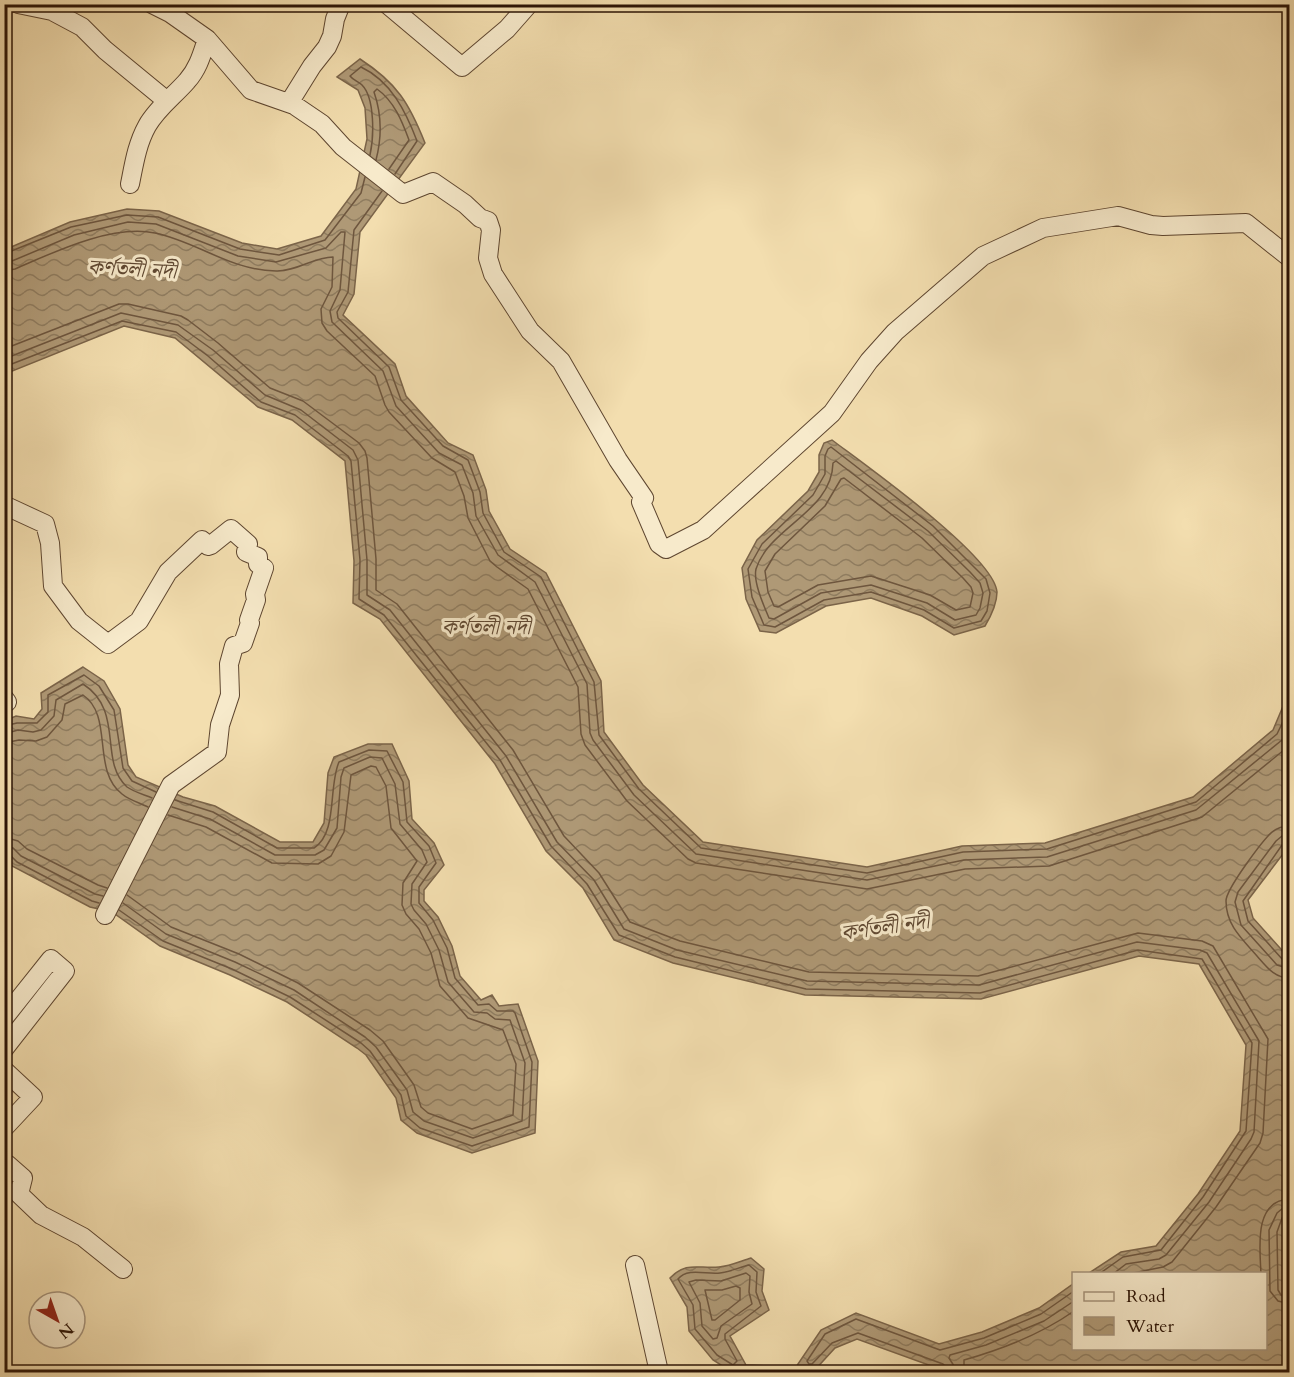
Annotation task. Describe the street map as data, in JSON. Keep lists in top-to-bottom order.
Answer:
{
  "water": ["কর্ণতলী নদী"],
  "legend": ["Road", "Water"],
  "north": "bottom right"
}
